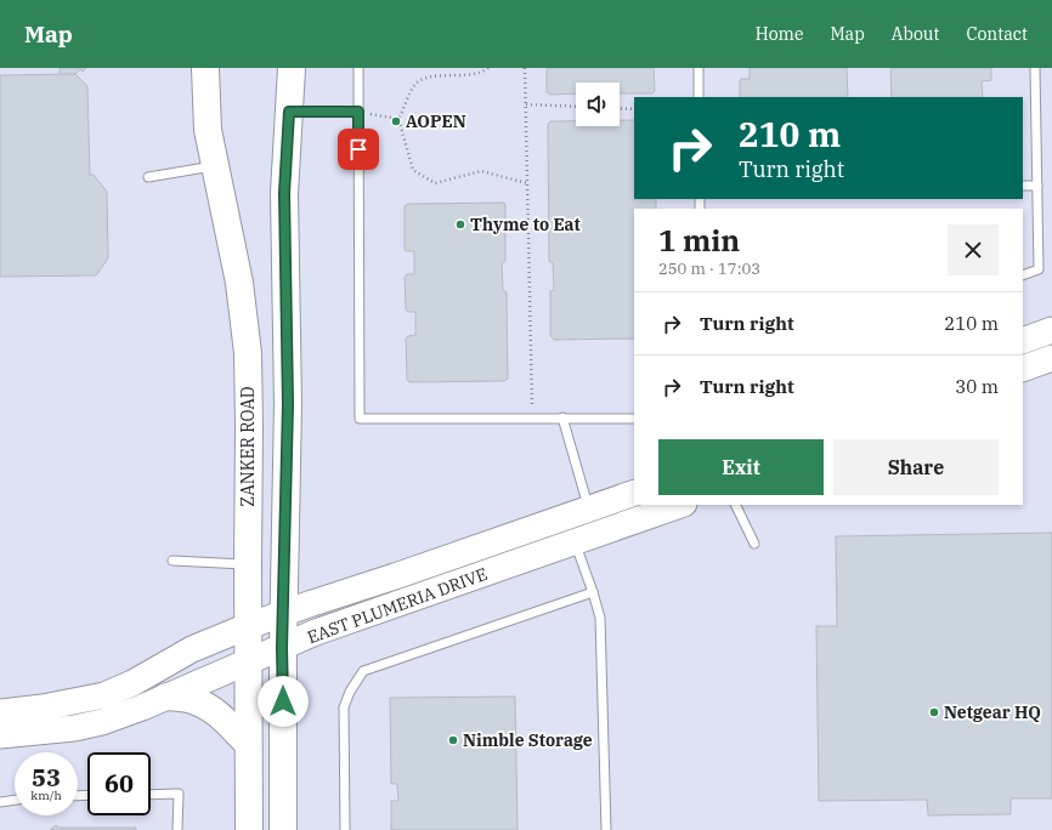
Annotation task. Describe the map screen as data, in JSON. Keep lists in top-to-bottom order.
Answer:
{
  "streets": {
    "main road": ["ZANKER ROAD"],
    "street": ["EAST PLUMERIA DRIVE"]
  },
  "crossings": [
    ["ZANKER ROAD", "EAST PLUMERIA DRIVE"]
  ],
  "places": [
    "AOPEN",
    "Thyme to Eat",
    "Netgear HQ",
    "Nimble Storage"
  ],
  "page": {
    "header": "Map",
    "nav": [
      "Home",
      "Map",
      "About",
      "Contact"
    ],
    "turn": ["210 m", "Turn right"],
    "heading": ["1 min", "250 m · 17:03"],
    "list": [
      {
        "name": "Turn right",
        "value": "210 m"
      },
      {
        "name": "Turn right",
        "value": "30 m"
      }
    ],
    "buttons": ["Exit", "Share"],
    "speed": "53 km/h",
    "limit": "60"
  }
}
